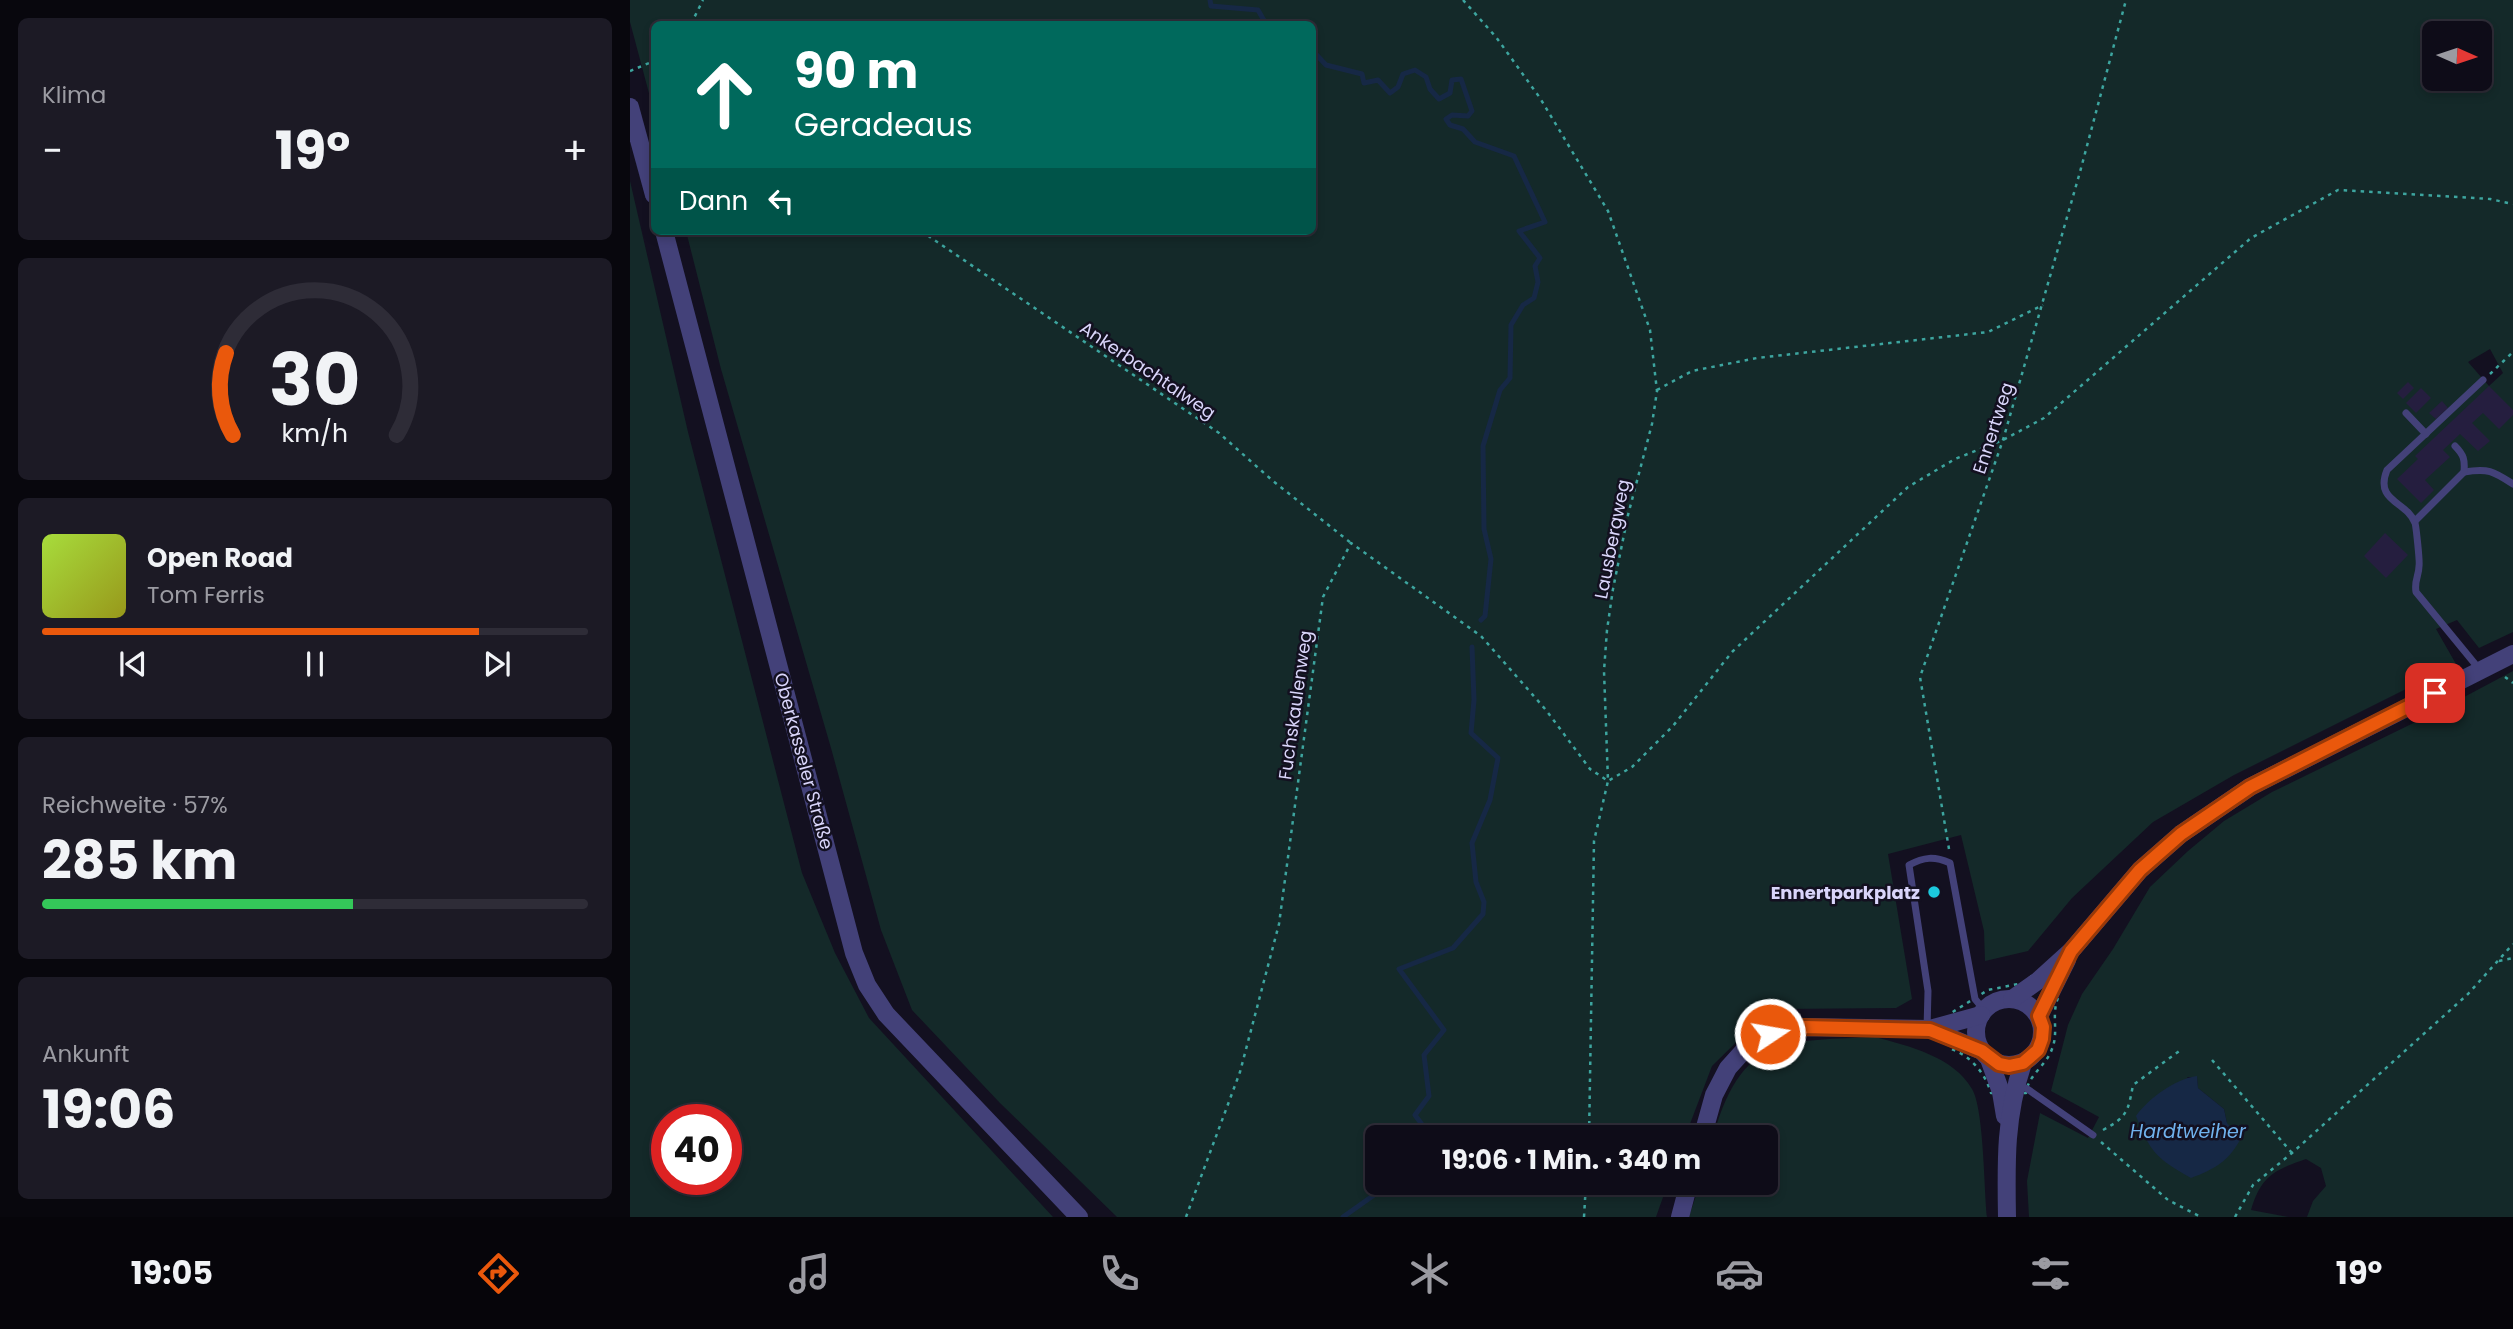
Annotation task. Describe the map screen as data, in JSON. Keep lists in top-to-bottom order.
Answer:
{
  "streets": {
    "street": ["Oberkasseler Straße"],
    "path": [
      "Ankerbachtalweg",
      "Ennertweg",
      "Lausbergweg",
      "Fuchskaulenweg"
    ]
  },
  "crossings": [
    ["Ankerbachtalweg", "Fuchskaulenweg"]
  ],
  "water": ["Hardtweiher"],
  "places": ["Ennertparkplatz"],
  "north": "right",
  "page": {
    "tile": [
      "Klima",
      ["Reichweite · 57%", "285 km"],
      ["Ankunft", "19:06"]
    ],
    "turn": ["90 m", "Geradeaus"],
    "heat": ["−", "19°", "+"],
    "then": "Dann",
    "song": ["Open Road", "Tom Ferris"],
    "limit": "40",
    "trip": "19:06 · 1 Min. · 340 m",
    "tabs": ["19:05", "19°"],
    "gauge": ["30", "km/h"]
  }
}
